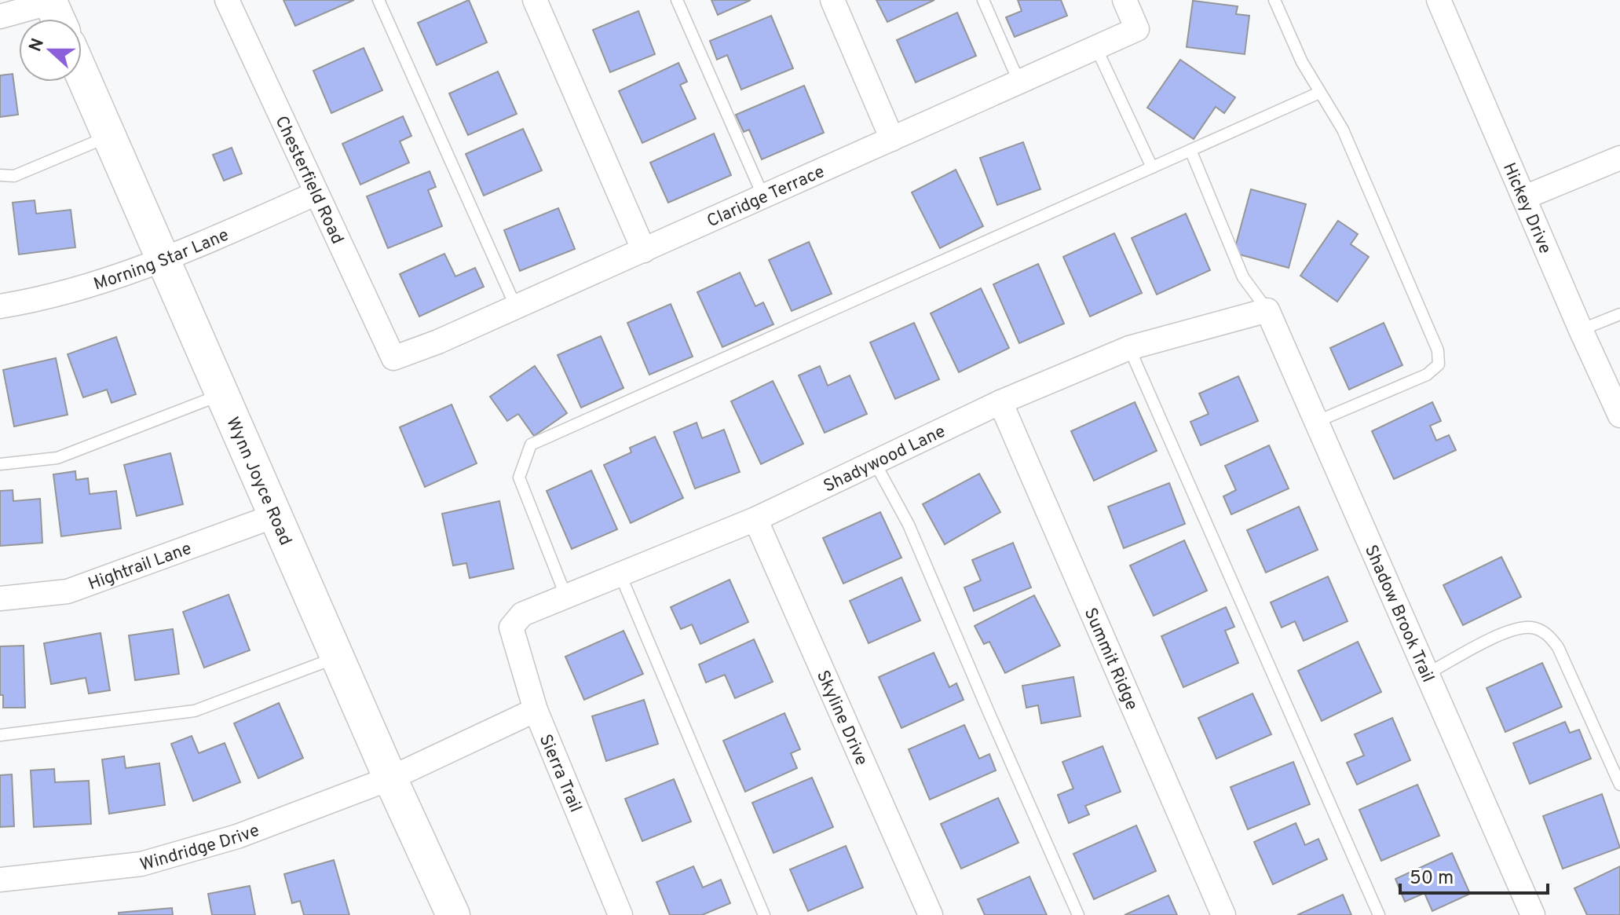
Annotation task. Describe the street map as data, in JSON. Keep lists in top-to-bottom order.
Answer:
{
  "streets": {
    "street": [
      "Chesterfield Road",
      "Claridge Terrace",
      "Hickey Drive",
      "Morning Star Lane",
      "Shadywood Lane",
      "Wynn Joyce Road",
      "Hightrail Lane",
      "Shadow Brook Trail",
      "Summit Ridge",
      "Skyline Drive",
      "Sierra Trail",
      "Windridge Drive"
    ]
  },
  "crossings": [
    ["Chesterfield Road", "Claridge Terrace"],
    ["Chesterfield Road", "Morning Star Lane"],
    ["Morning Star Lane", "Wynn Joyce Road"],
    ["Shadywood Lane", "Shadow Brook Trail"],
    ["Shadywood Lane", "Summit Ridge"],
    ["Shadywood Lane", "Skyline Drive"],
    ["Shadywood Lane", "Sierra Trail"],
    ["Wynn Joyce Road", "Hightrail Lane"],
    ["Wynn Joyce Road", "Windridge Drive"],
    ["Sierra Trail", "Windridge Drive"]
  ],
  "scale_bar": "50 m",
  "north": "left"
}
